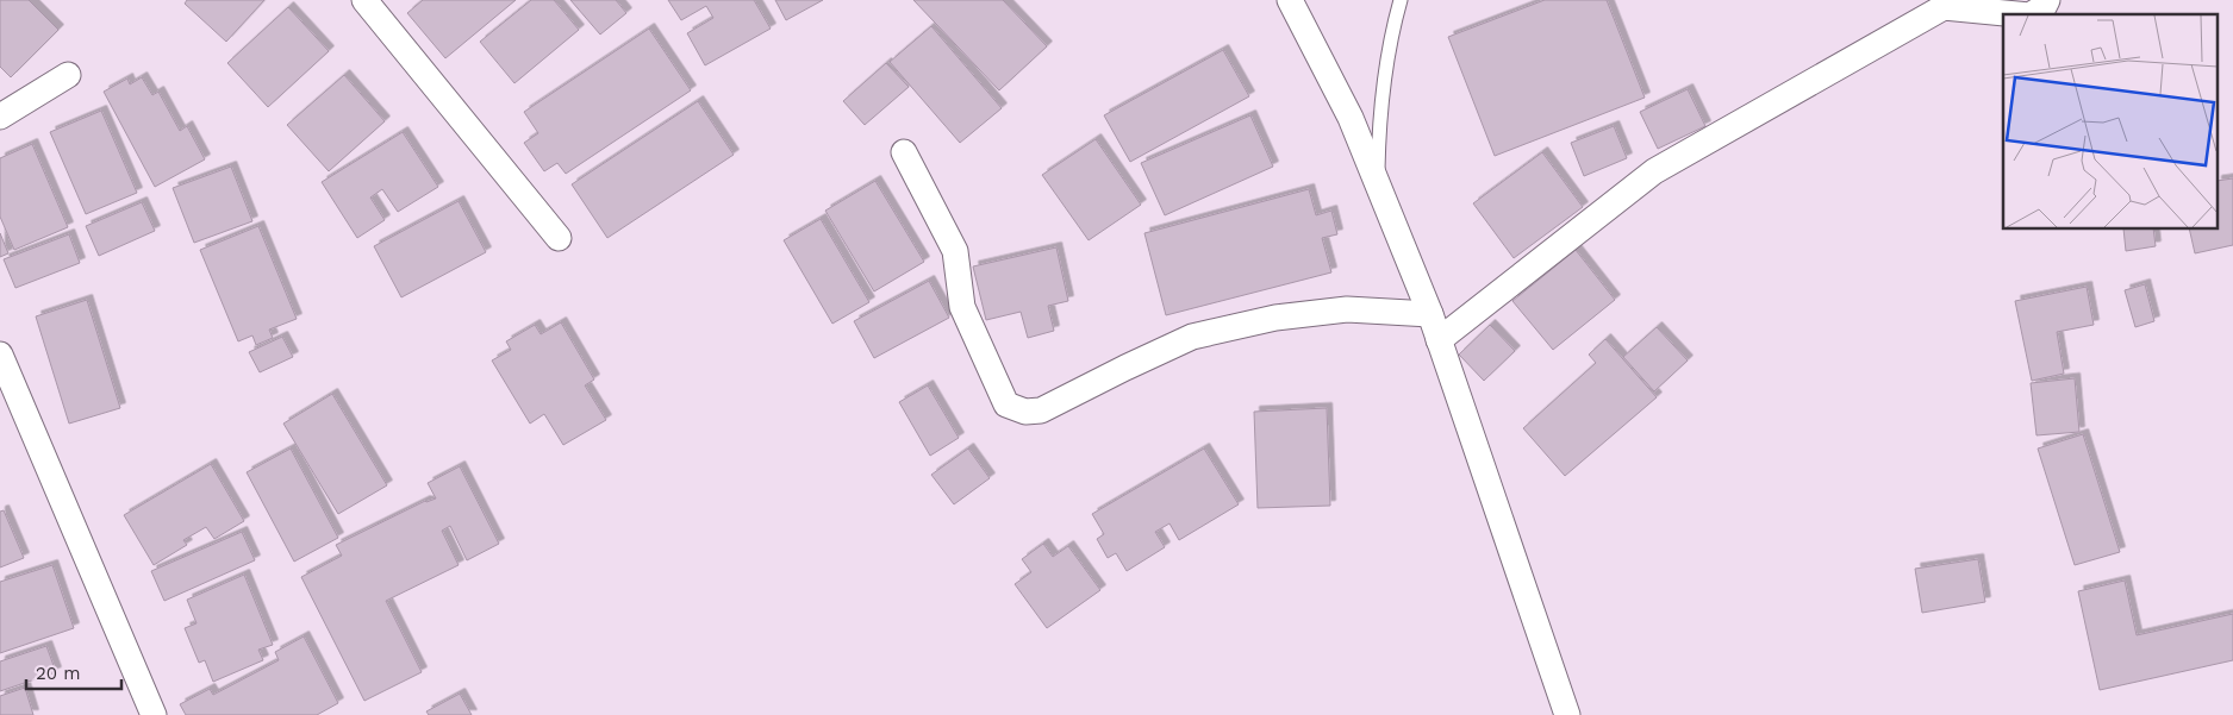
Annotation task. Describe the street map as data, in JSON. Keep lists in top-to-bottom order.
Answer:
{
  "scale_bar": "20 m"
}
